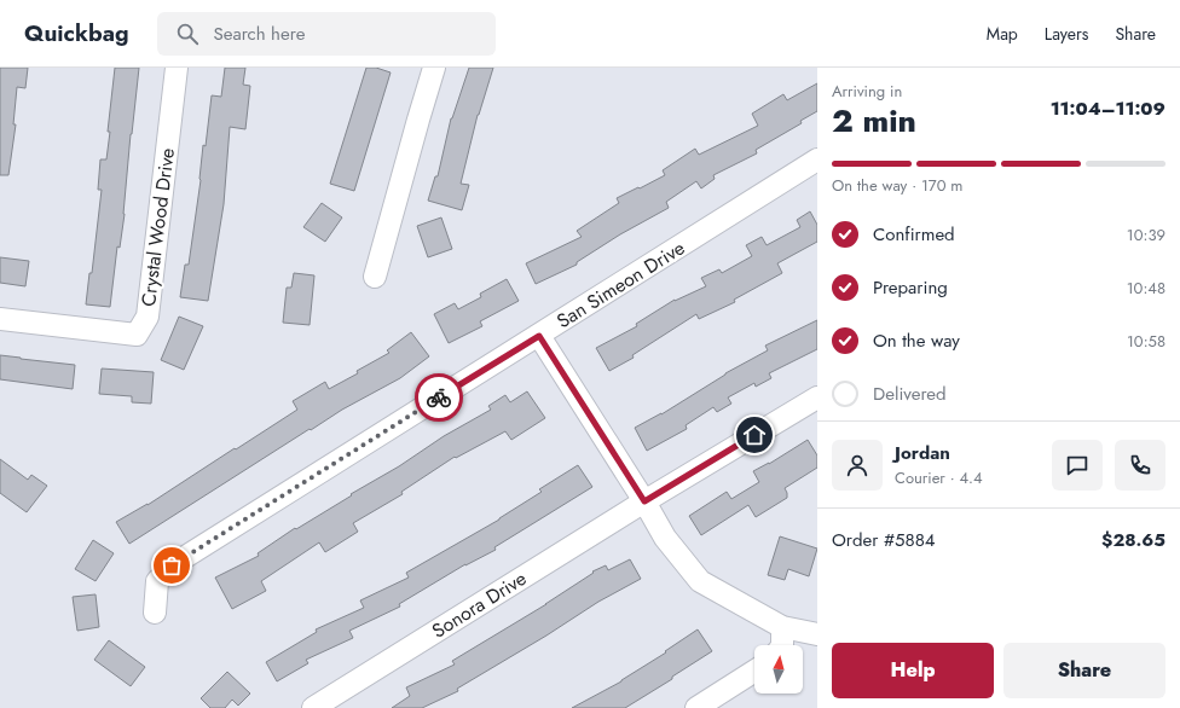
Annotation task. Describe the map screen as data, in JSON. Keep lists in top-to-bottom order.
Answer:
{
  "streets": {
    "street": ["Crystal Wood Drive", "San Simeon Drive", "Sonora Drive"]
  },
  "north": "top",
  "page": {
    "header": "Quickbag",
    "search": "Search here",
    "nav": ["Map", "Layers", "Share"],
    "heading": ["2 min", "Arriving in", "11:04–11:09"],
    "panel": [
      "Jordan",
      "Courier · 4.4",
      "Order #5884",
      "$28.65"
    ],
    "bar": "On the way · 170 m",
    "list": [
      ["Confirmed", "10:39"],
      ["Preparing", "10:48"],
      ["On the way", "10:58"],
      "Delivered"
    ],
    "buttons": ["Help", "Share"]
  }
}
